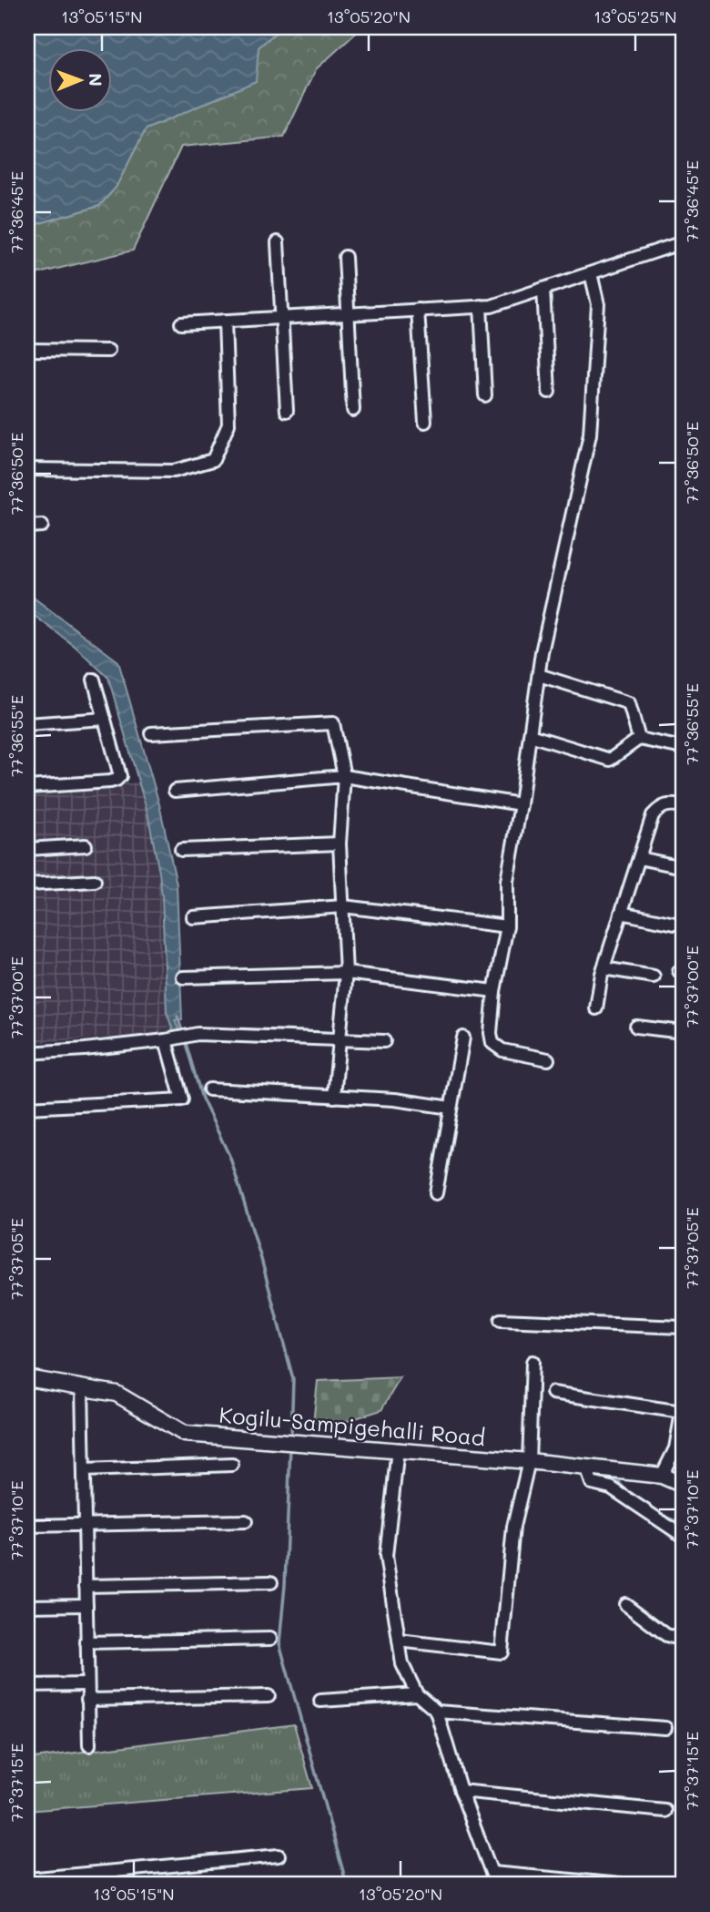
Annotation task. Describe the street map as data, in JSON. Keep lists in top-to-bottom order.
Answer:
{
  "streets": {
    "street": ["Kogilu-Sampigehalli Road"]
  },
  "north": "right",
  "coordinates": [
    "13°05'15\"N",
    "13°05'20\"N",
    "13°05'25\"N",
    "77°36'45\"E",
    "77°36'50\"E",
    "77°36'55\"E",
    "77°37'00\"E",
    "77°37'05\"E",
    "77°37'10\"E",
    "77°37'15\"E"
  ]
}
